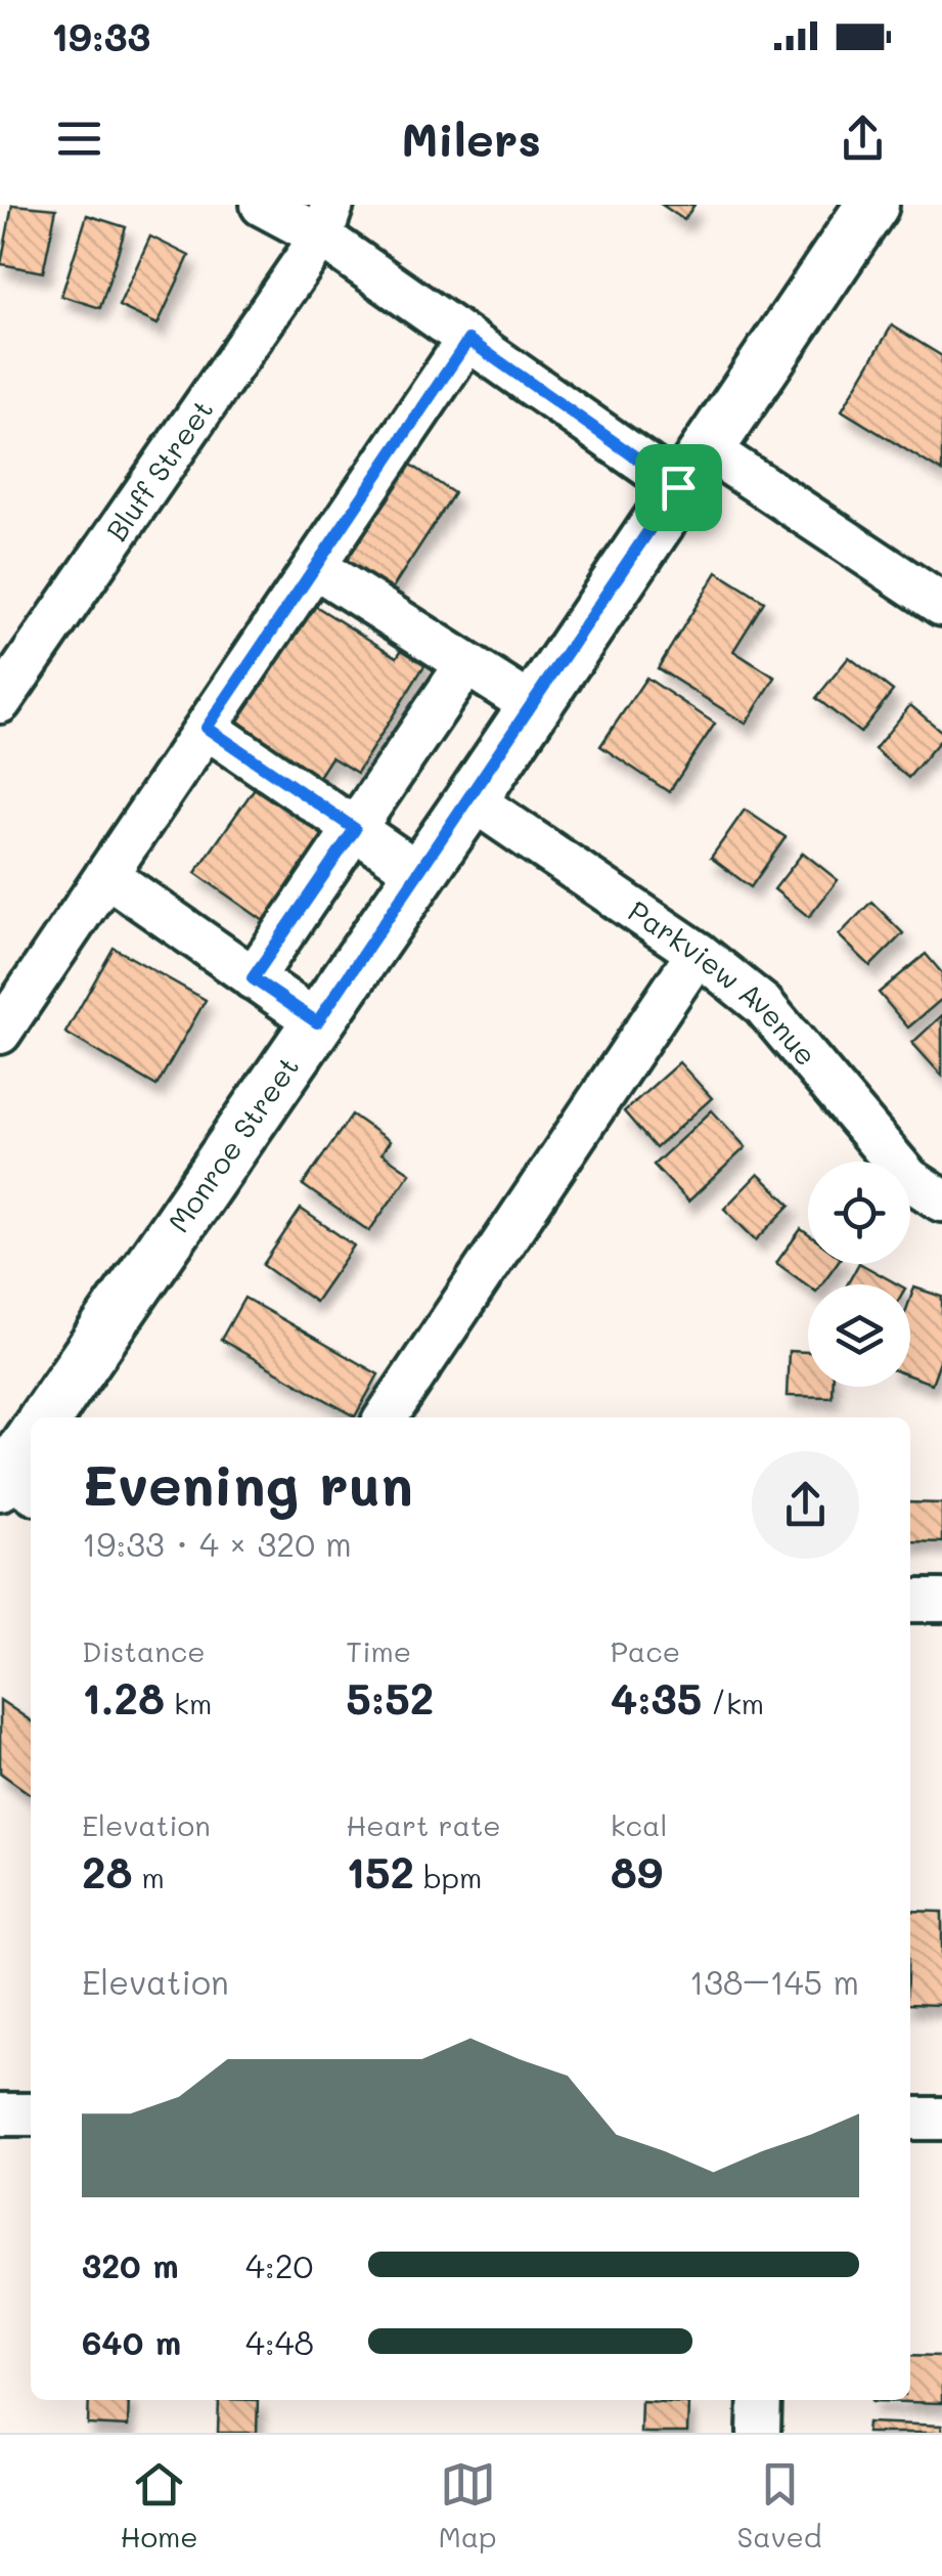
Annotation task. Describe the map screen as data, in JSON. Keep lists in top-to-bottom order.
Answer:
{
  "streets": {
    "main road": ["Monroe Street"],
    "street": ["Bluff Street", "Parkview Avenue"]
  },
  "crossings": [
    ["Parkview Avenue", "Monroe Street"]
  ],
  "page": {
    "status": "19:33",
    "header": "Milers",
    "heading": ["Evening run", "19:33 · 4 × 320 m"],
    "stats": [
      ["Distance", "1.28 km"],
      ["Time", "5:52"],
      ["Pace", "4:35 /km"],
      ["Elevation", "28 m"],
      ["Heart rate", "152 bpm"],
      ["kcal", "89"]
    ],
    "chart": ["Elevation", "138–145 m"],
    "list": [
      {
        "name": "320 m",
        "note": "4:20"
      },
      {
        "name": "640 m",
        "note": "4:48"
      }
    ],
    "tabs": ["Home", "Map", "Saved"]
  }
}
